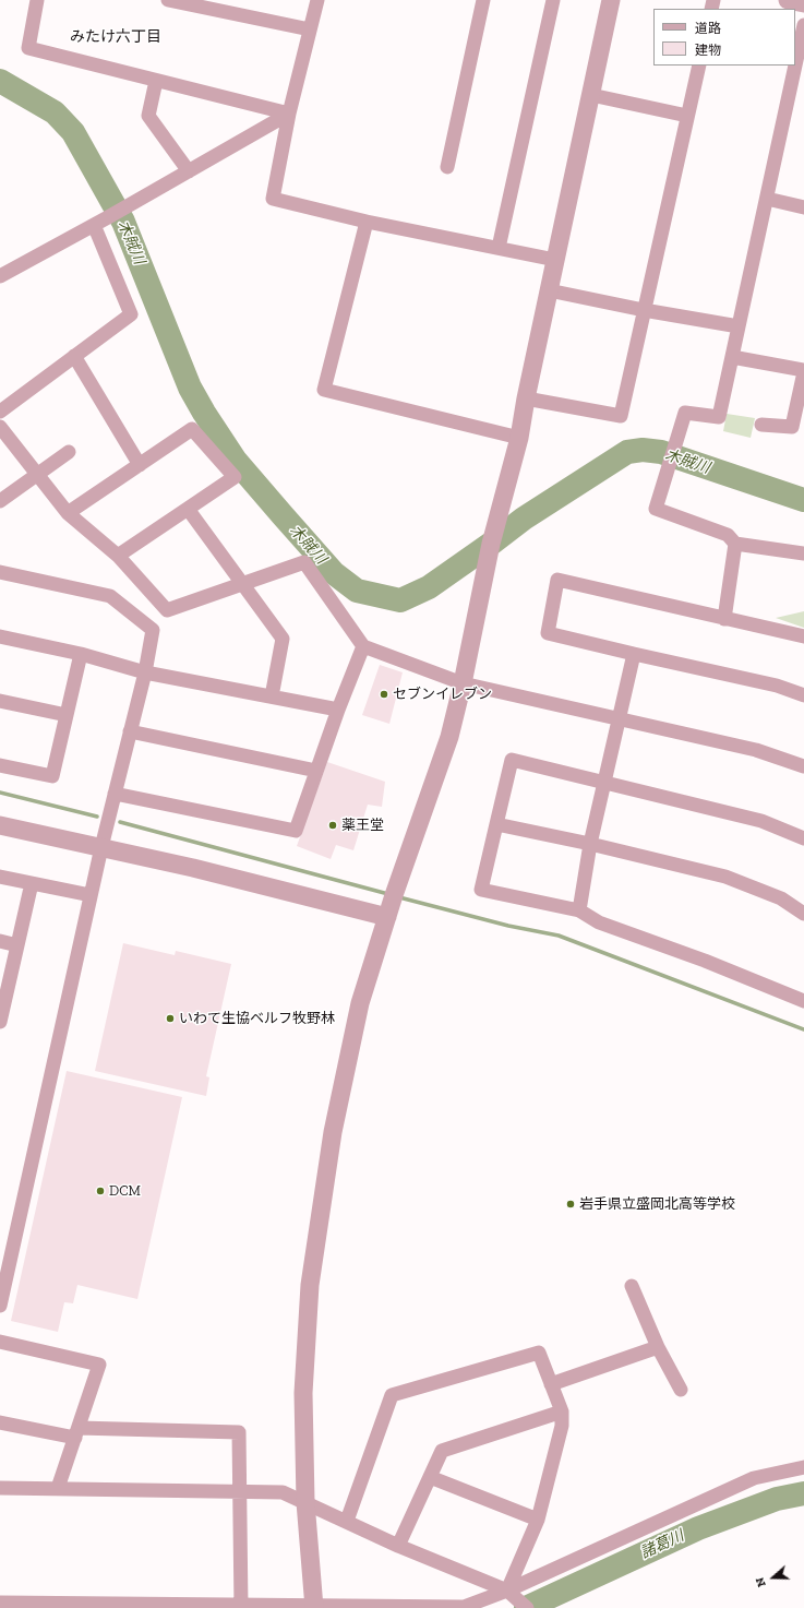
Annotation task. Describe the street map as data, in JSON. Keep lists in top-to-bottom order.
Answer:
{
  "districts": ["みたけ六丁目"],
  "water": ["木賊川", "諸葛川"],
  "places": [
    "セブンイレブン",
    "薬王堂",
    "いわて生協ベルフ牧野林",
    "DCM",
    "岩手県立盛岡北高等学校"
  ],
  "legend": ["道路", "建物"],
  "north": "left"
}
